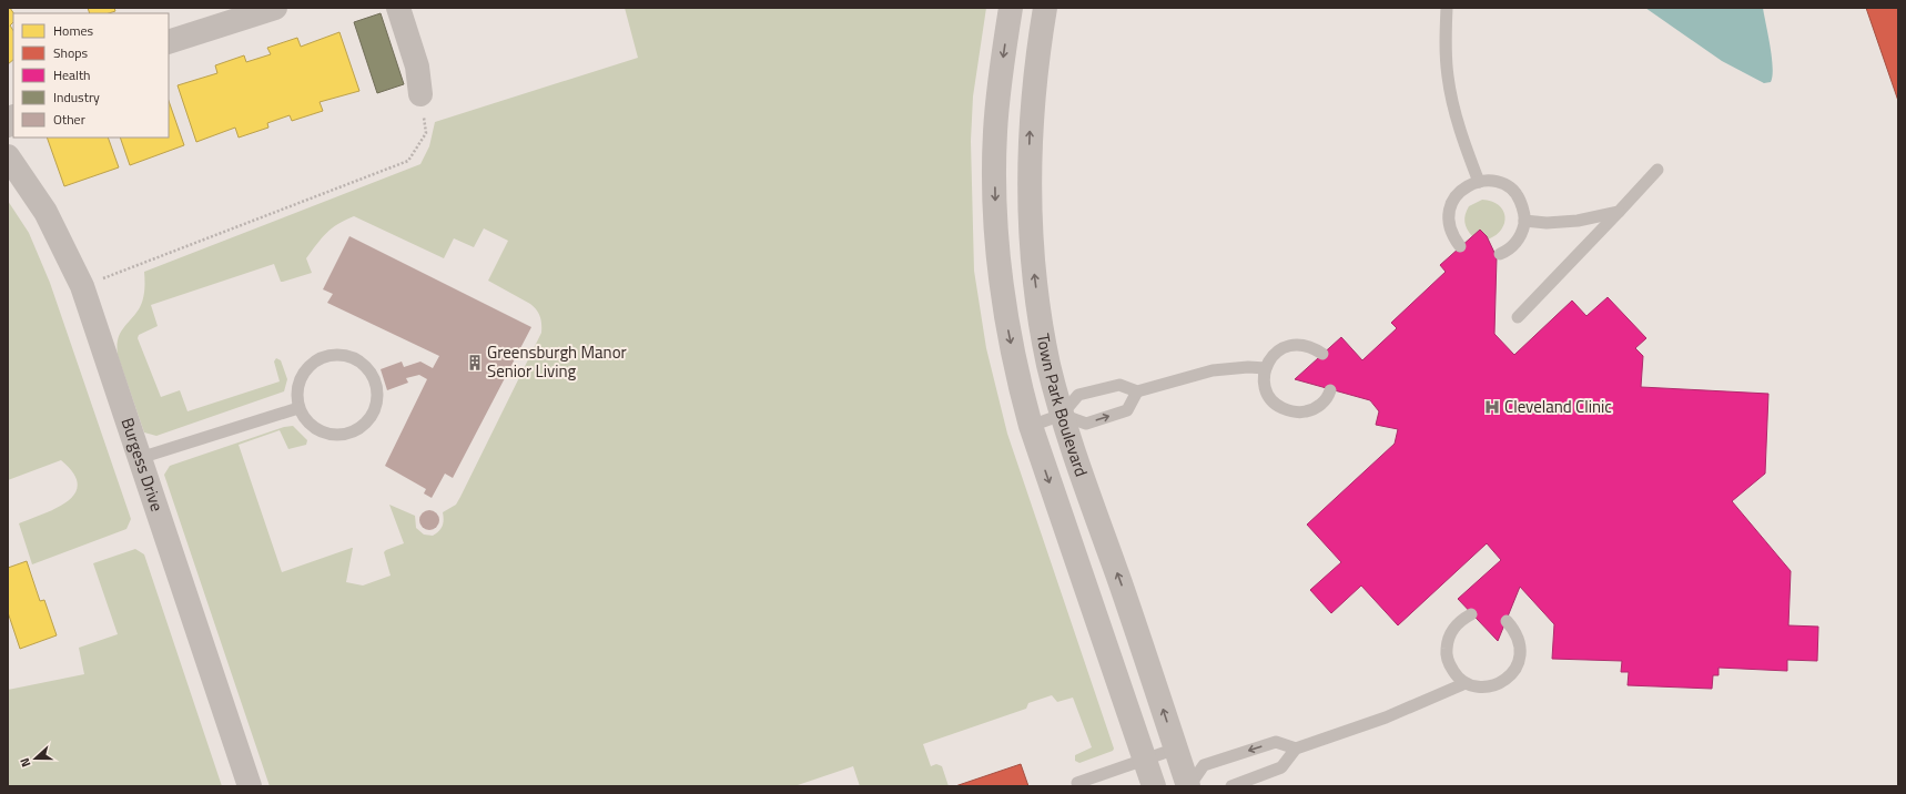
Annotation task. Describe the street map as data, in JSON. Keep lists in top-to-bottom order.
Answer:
{
  "streets": {
    "street": ["Town Park Boulevard", "Burgess Drive"]
  },
  "places": {
    "building": ["Greensburgh Manor Senior Living"],
    "hospital": ["Cleveland Clinic"]
  },
  "legend": [
    "Homes",
    "Shops",
    "Health",
    "Industry",
    "Other"
  ],
  "north": "left"
}
